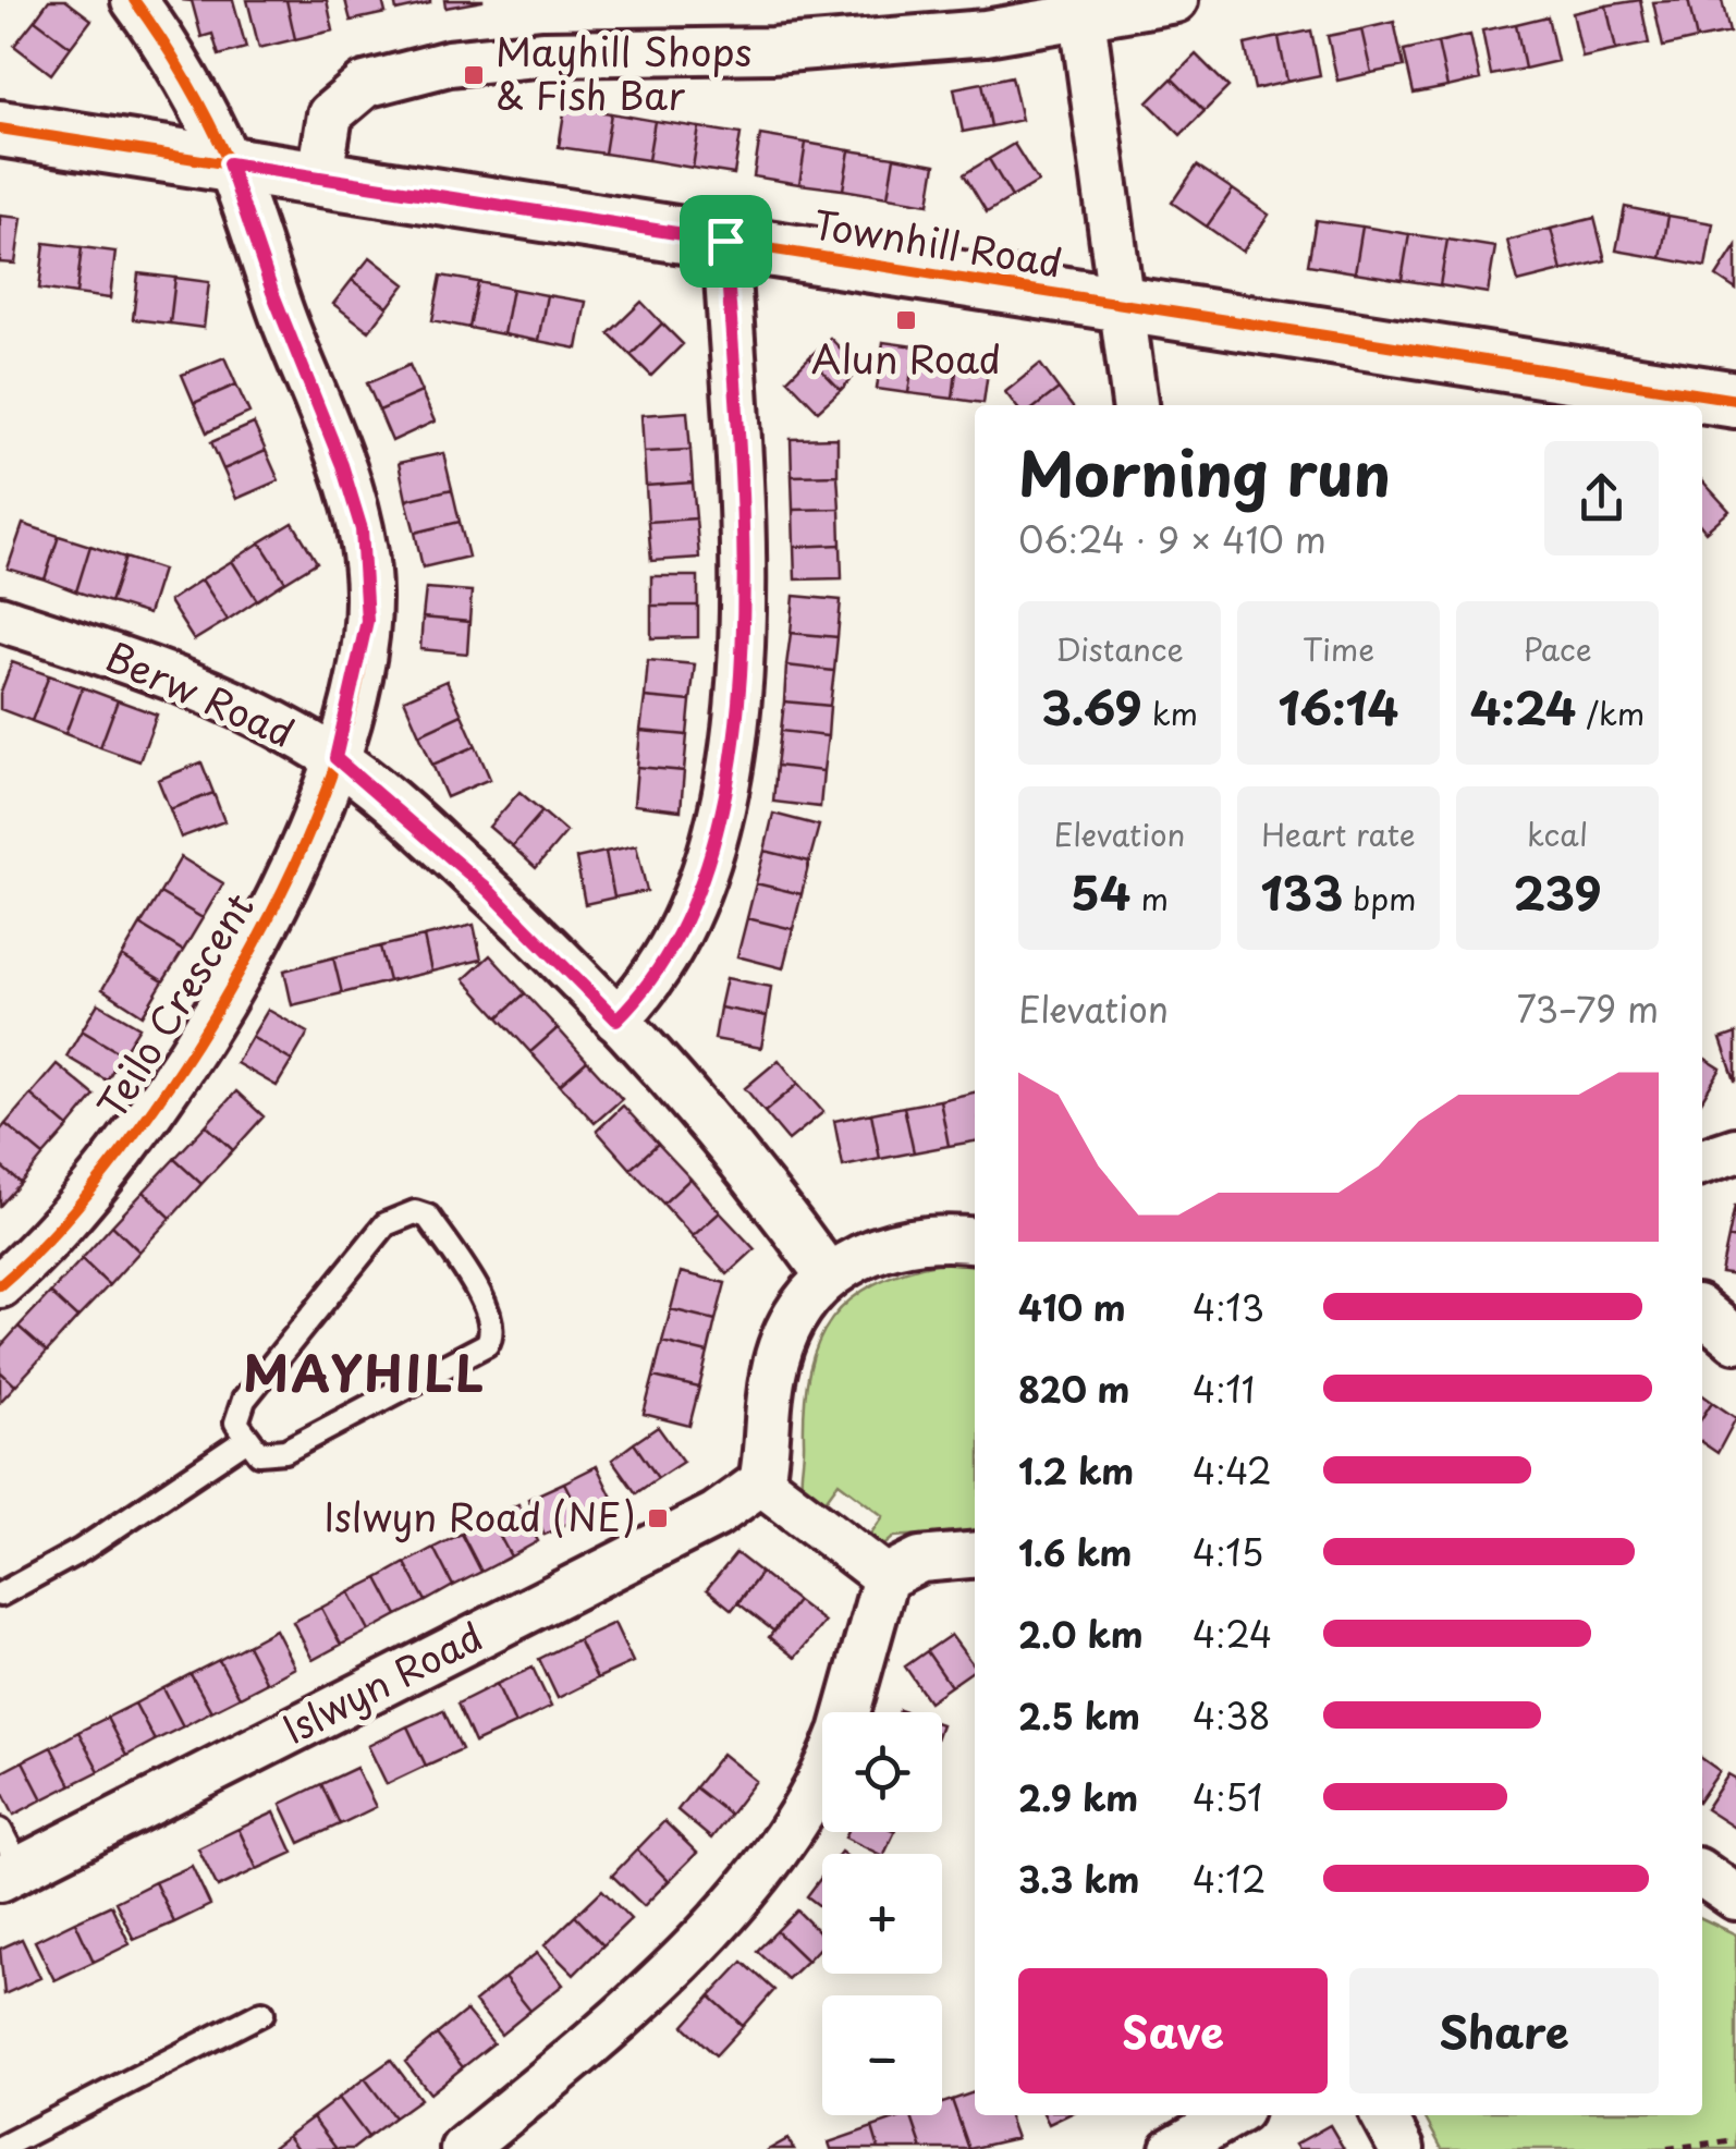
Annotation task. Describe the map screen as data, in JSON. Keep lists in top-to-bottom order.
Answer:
{
  "streets": {
    "street": [
      "Townhill Road",
      "Berw Road",
      "Teilo Crescent",
      "Islwyn Road"
    ]
  },
  "crossings": [
    ["Townhill Road", "Teilo Crescent"],
    ["Berw Road", "Teilo Crescent"]
  ],
  "districts": ["MAYHILL"],
  "places": {
    "transit": ["Mayhill Shops & Fish Bar", "Alun Road", "Islwyn Road (NE)"]
  },
  "page": {
    "heading": ["Morning run", "06:24 · 9 × 410 m"],
    "stats": [
      ["Distance", "3.69 km"],
      ["Time", "16:14"],
      ["Pace", "4:24 /km"],
      ["Elevation", "54 m"],
      ["Heart rate", "133 bpm"],
      ["kcal", "239"]
    ],
    "chart": ["Elevation", "73–79 m"],
    "list": [
      {
        "name": "410 m",
        "note": "4:13"
      },
      {
        "name": "820 m",
        "note": "4:11"
      },
      {
        "name": "1.2 km",
        "note": "4:42"
      },
      {
        "name": "1.6 km",
        "note": "4:15"
      },
      {
        "name": "2.0 km",
        "note": "4:24"
      },
      {
        "name": "2.5 km",
        "note": "4:38"
      },
      {
        "name": "2.9 km",
        "note": "4:51"
      },
      {
        "name": "3.3 km",
        "note": "4:12"
      }
    ],
    "map_buttons": ["+", "−"],
    "buttons": ["Save", "Share"]
  }
}
